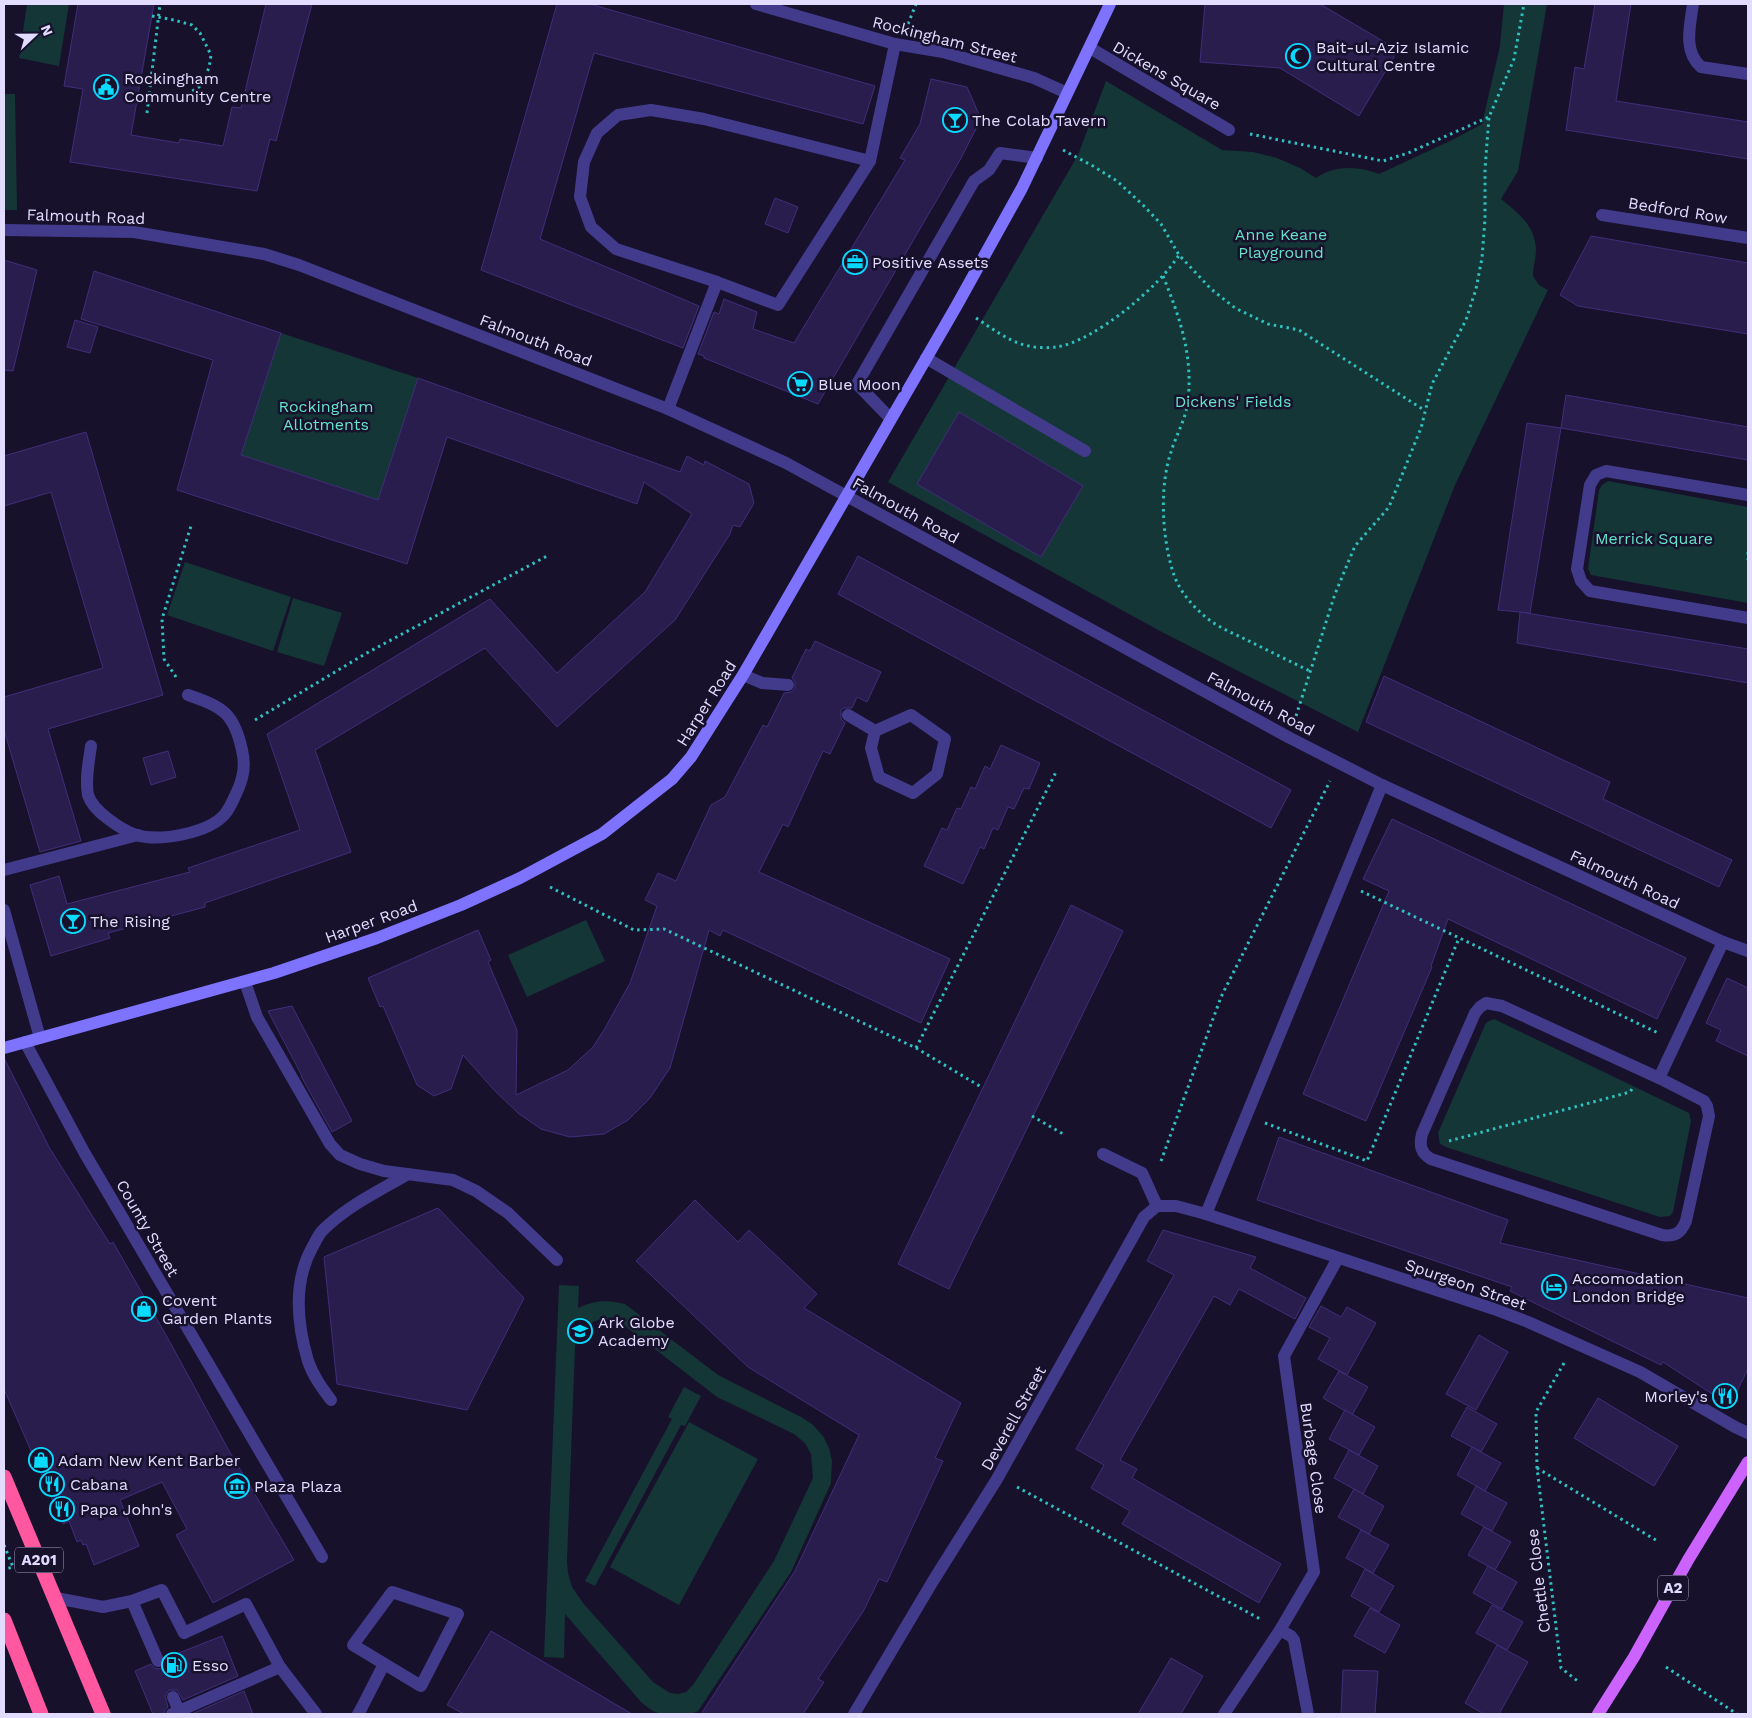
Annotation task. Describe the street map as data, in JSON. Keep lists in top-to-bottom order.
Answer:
{
  "streets": {
    "highway": ["A201"],
    "main road": ["Harper Road", "A2"],
    "street": [
      "Rockingham Street",
      "Dickens Square",
      "Bedford Row",
      "Falmouth Road",
      "County Street",
      "Spurgeon Street",
      "Deverell Street",
      "Burbage Close"
    ],
    "path": ["Chettle Close"]
  },
  "crossings": [
    ["Rockingham Street", "Harper Road"],
    ["Dickens Square", "Harper Road"],
    ["Falmouth Road", "Harper Road"],
    ["Harper Road", "County Street"],
    ["Spurgeon Street", "Deverell Street"],
    ["Spurgeon Street", "Burbage Close"]
  ],
  "parks": [
    "Anne Keane Playground",
    "Dickens' Fields",
    "Rockingham Allotments",
    "Merrick Square"
  ],
  "places": {
    "mosque": ["Bait-ul-Aziz Islamic Cultural Centre"],
    "public building": ["Rockingham Community Centre"],
    "bar": ["The Colab Tavern", "The Rising"],
    "office": ["Positive Assets"],
    "supermarket": ["Blue Moon"],
    "hotel": ["Accomodation London Bridge"],
    "shop": ["Covent Garden Plants", "Adam New Kent Barber"],
    "school or university": ["Ark Globe Academy"],
    "restaurant": ["Morley's", "Cabana", "Papa John's"],
    "museum": ["Plaza Plaza"],
    "fuel station": ["Esso"]
  },
  "north": "right"
}
